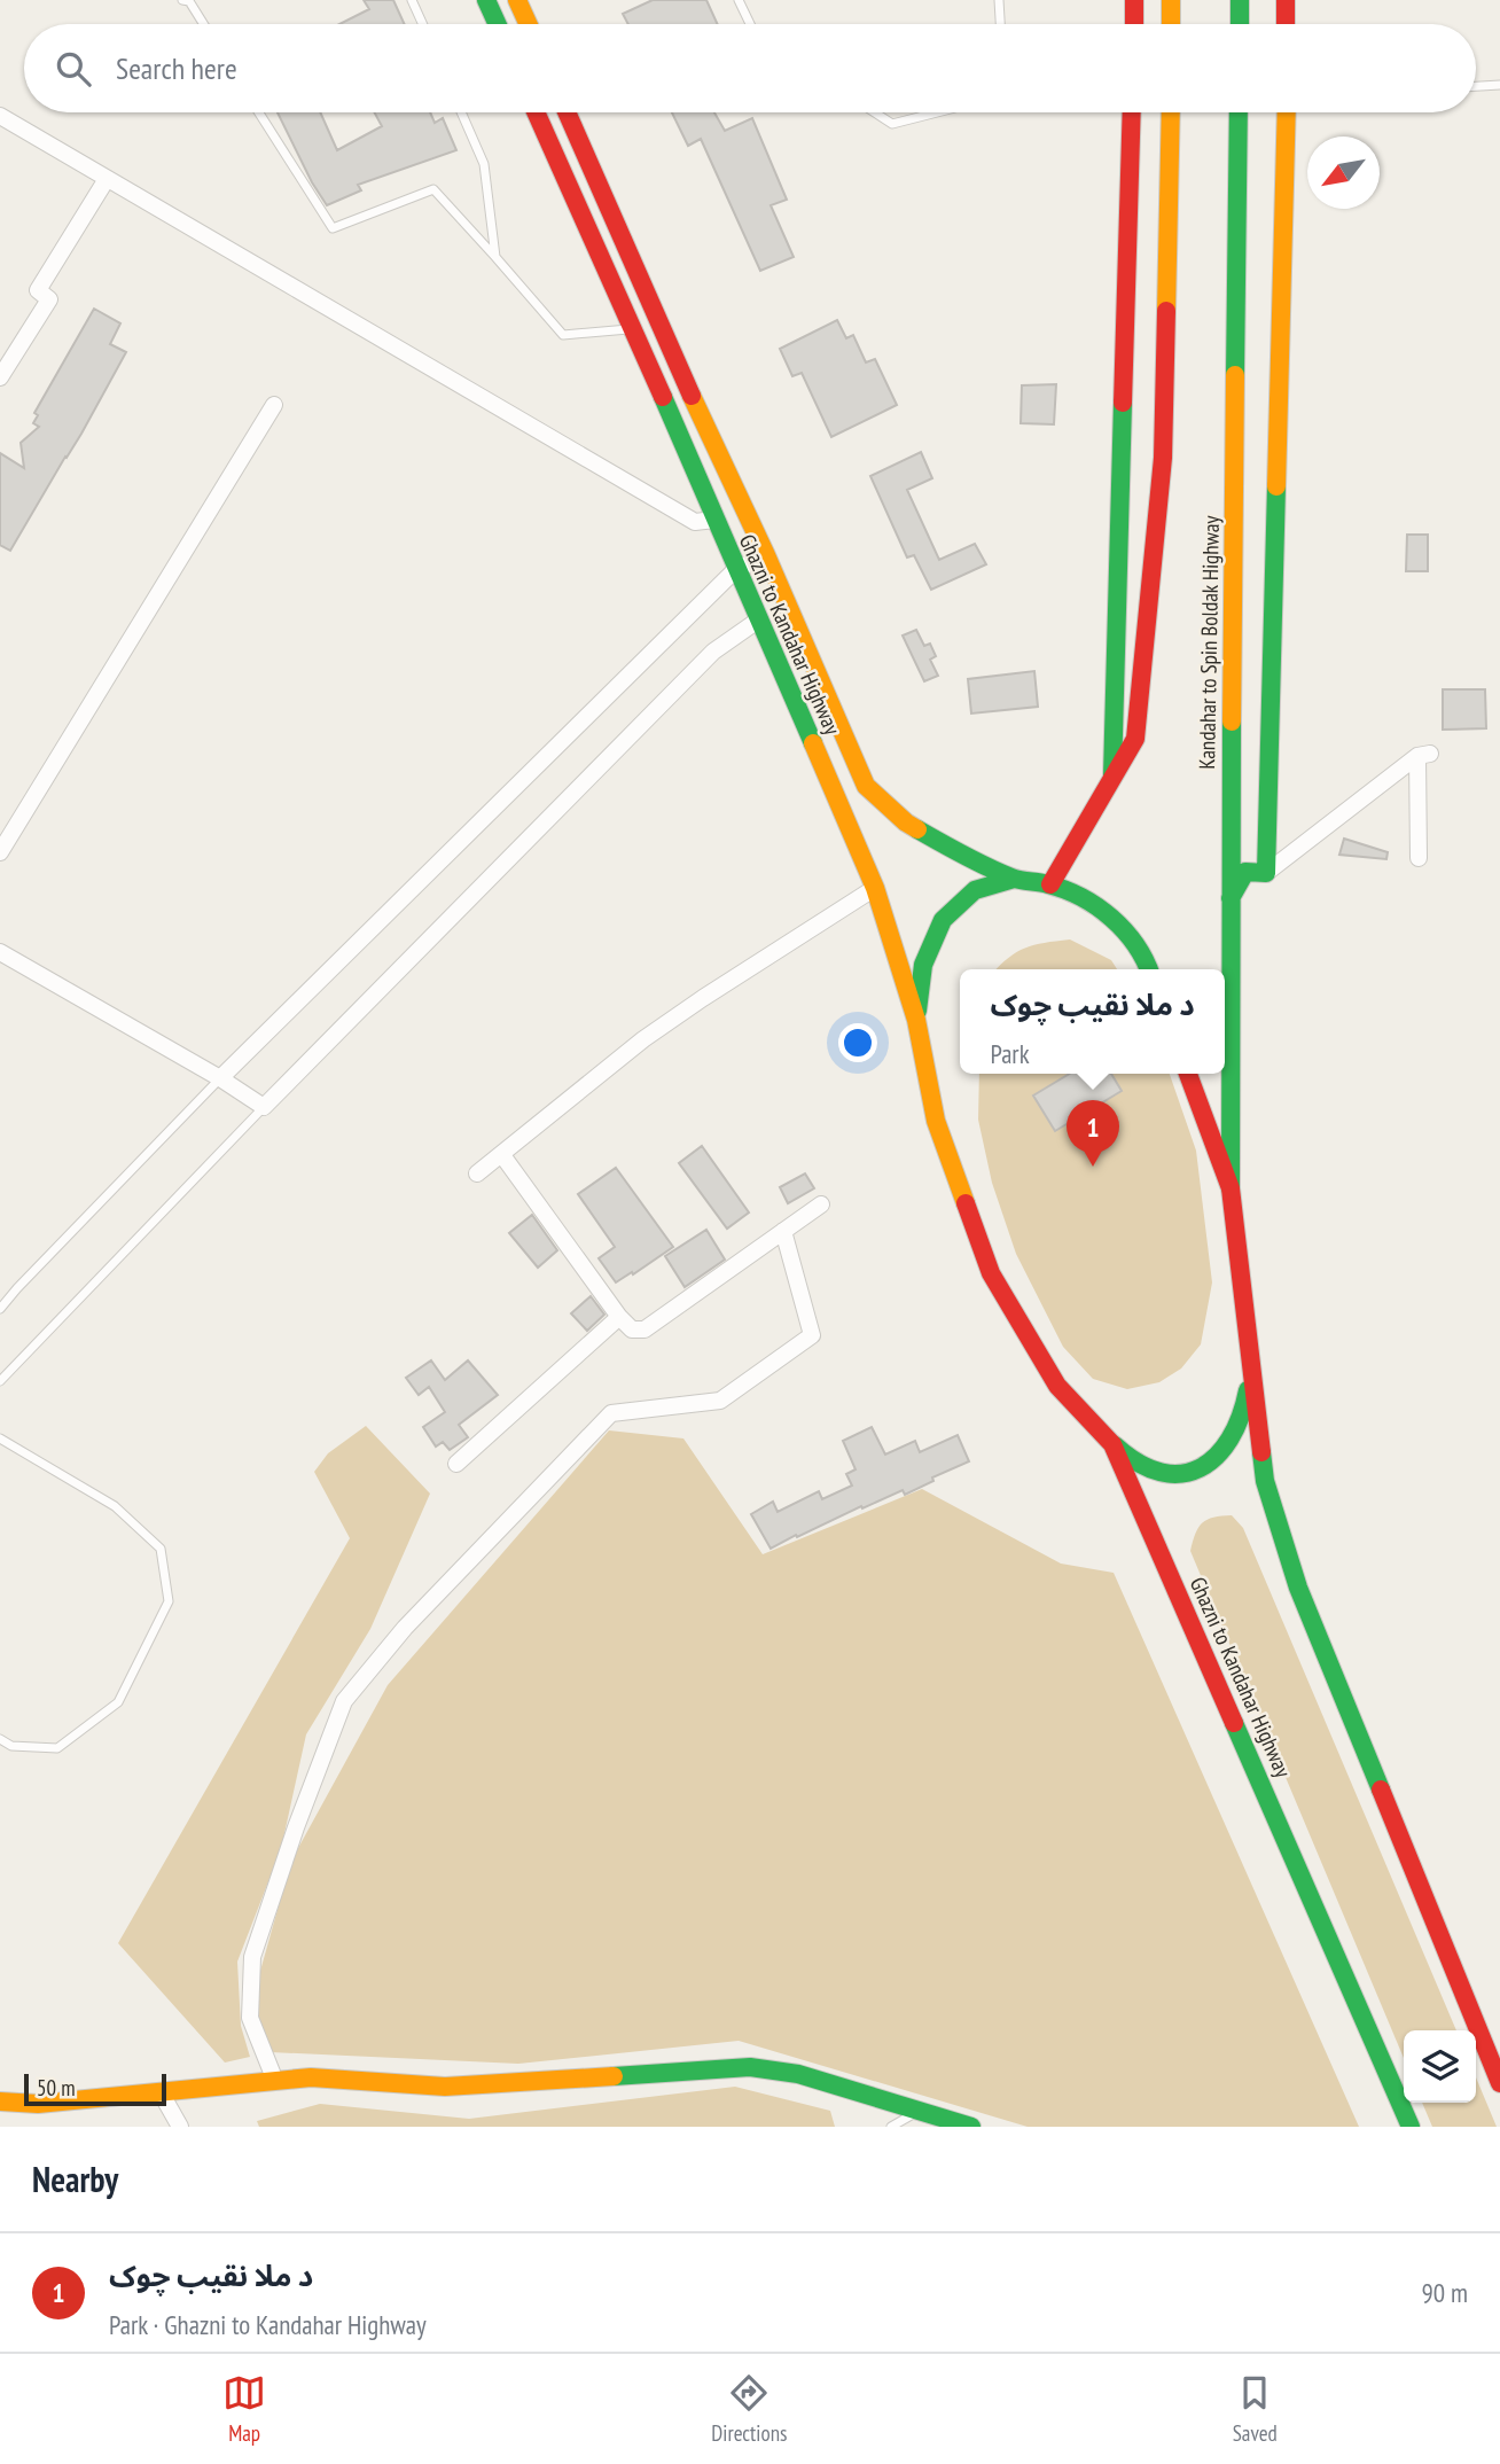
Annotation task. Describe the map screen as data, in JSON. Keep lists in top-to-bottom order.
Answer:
{
  "streets": {
    "main road": ["Ghazni to Kandahar Highway", "Kandahar to Spin Boldak Highway"]
  },
  "scale_bar": "50 m",
  "north": "bottom left",
  "page": {
    "search": "Search here",
    "popup": ["د ملا نقيب چوک", "Park"],
    "pins": "1",
    "scale": "50 m",
    "heading": "Nearby",
    "list": [
      {
        "mark": "1",
        "name": "د ملا نقيب چوک",
        "note": "Park · Ghazni to Kandahar Highway",
        "value": "90 m"
      }
    ],
    "nav": ["Map", "Directions", "Saved"]
  }
}
